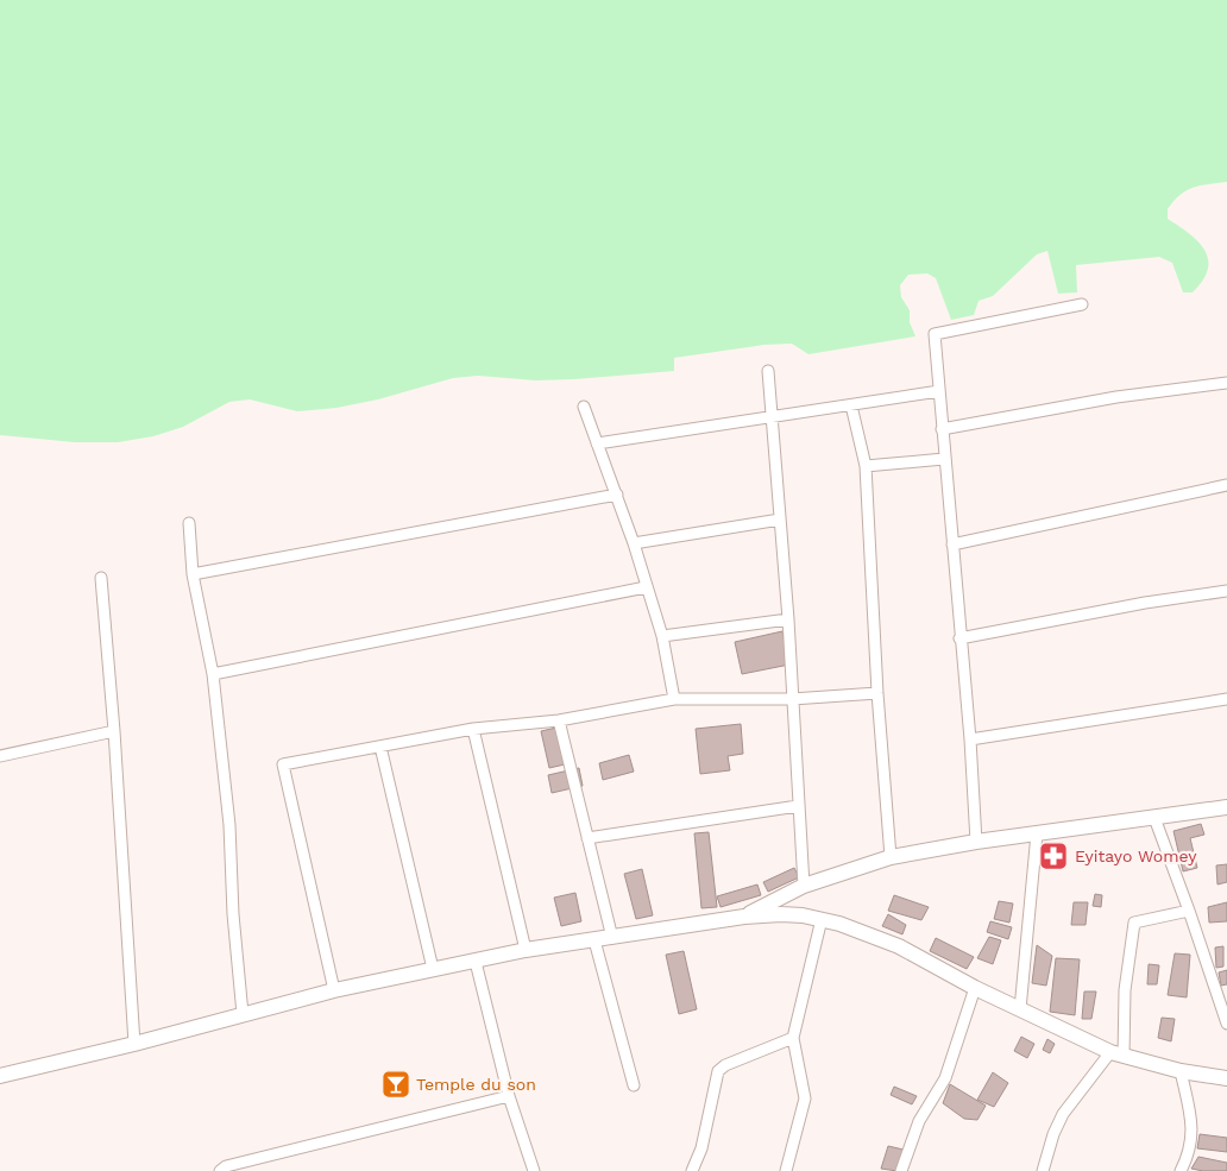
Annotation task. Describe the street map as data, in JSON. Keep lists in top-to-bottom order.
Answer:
{
  "places": {
    "pharmacy": ["Eyitayo Womey"],
    "bar": ["Temple du son"]
  }
}
